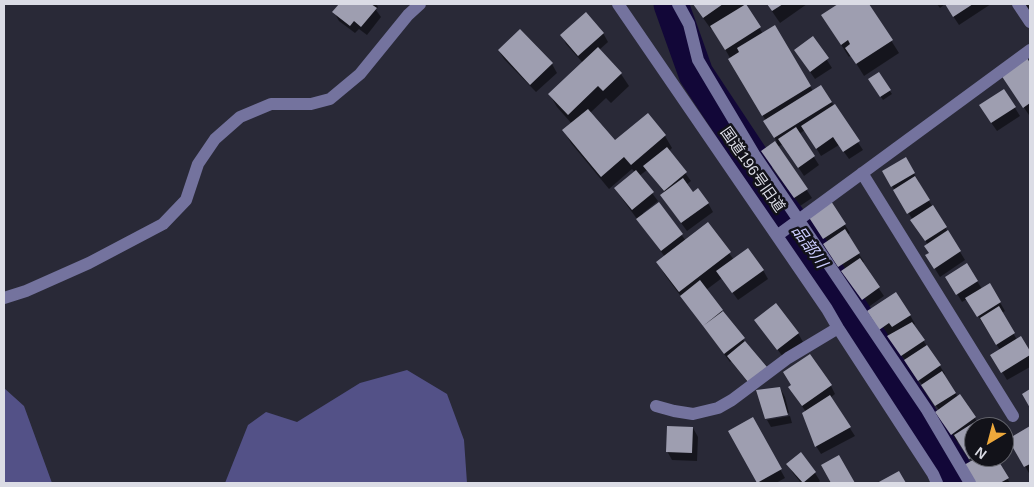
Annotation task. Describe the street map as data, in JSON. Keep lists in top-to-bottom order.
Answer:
{
  "streets": {
    "street": ["国道196号旧道"]
  },
  "water": ["品部川"],
  "north": "bottom left"
}
